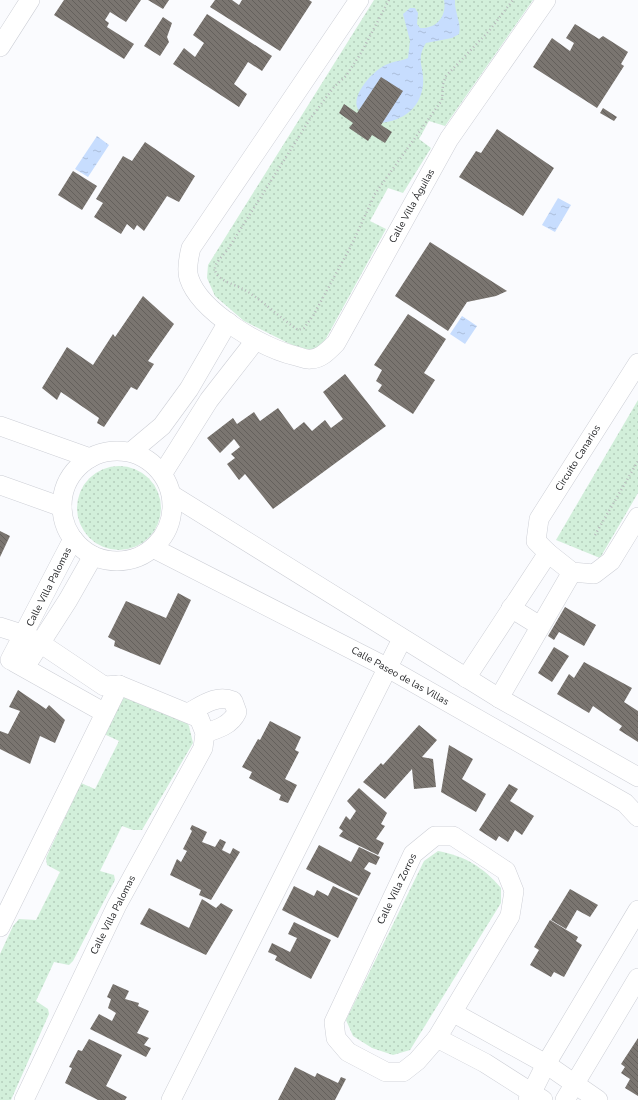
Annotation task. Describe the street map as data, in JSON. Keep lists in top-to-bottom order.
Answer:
{
  "streets": {
    "street": [
      "Calle Villa Águilas",
      "Circuito Canarios",
      "Calle Villa Palomas",
      "Calle Paseo de las Villas",
      "Calle Villa Zorros"
    ]
  },
  "crossings": [
    ["Calle Villa Palomas", "Calle Paseo de las Villas"]
  ]
}
